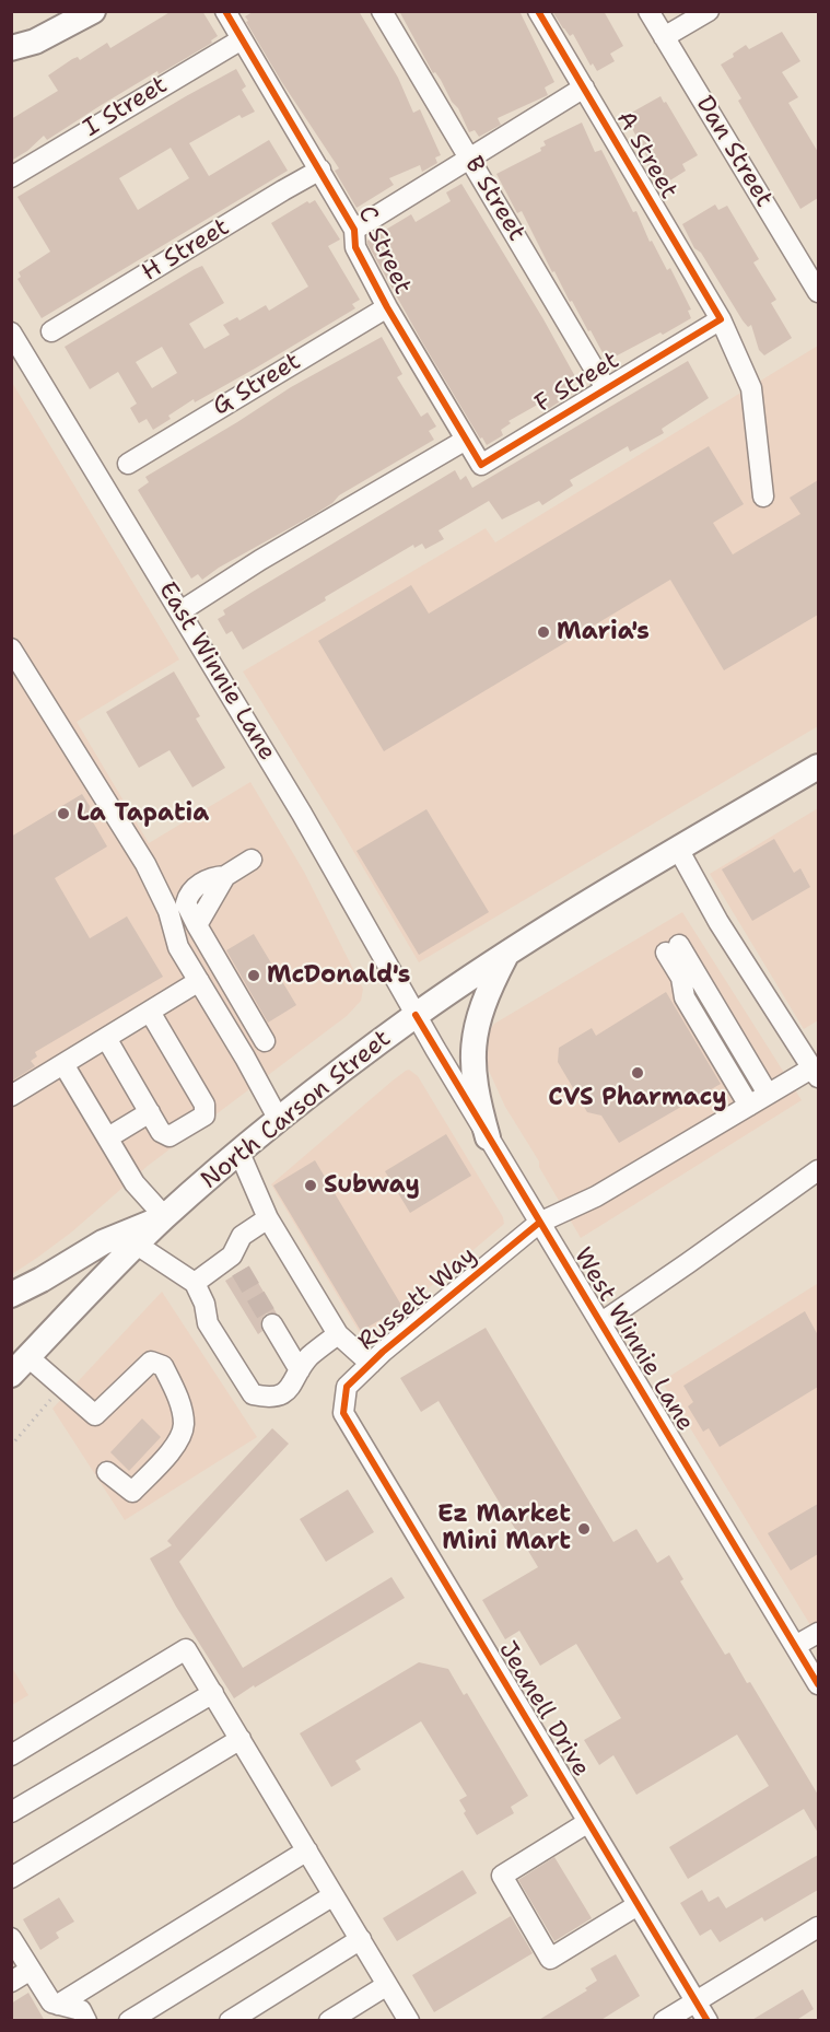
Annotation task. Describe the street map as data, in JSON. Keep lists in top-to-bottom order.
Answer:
{
  "streets": {
    "main road": ["North Carson Street"],
    "street": [
      "I Street",
      "Dan Street",
      "A Street",
      "B Street",
      "H Street",
      "C Street",
      "F Street",
      "G Street",
      "East Winnie Lane",
      "Russett Way",
      "West Winnie Lane",
      "Jeanell Drive"
    ]
  },
  "crossings": [
    ["I Street", "C Street"],
    ["A Street", "F Street"],
    ["B Street", "F Street"],
    ["H Street", "C Street"],
    ["C Street", "F Street"],
    ["C Street", "G Street"],
    ["East Winnie Lane", "North Carson Street"],
    ["East Winnie Lane", "West Winnie Lane"],
    ["North Carson Street", "West Winnie Lane"],
    ["Russett Way", "West Winnie Lane"],
    ["Russett Way", "Jeanell Drive"]
  ],
  "places": [
    "Maria's",
    "La Tapatia",
    "McDonald's",
    "CVS Pharmacy",
    "Subway",
    "Ez Market Mini Mart"
  ]
}
